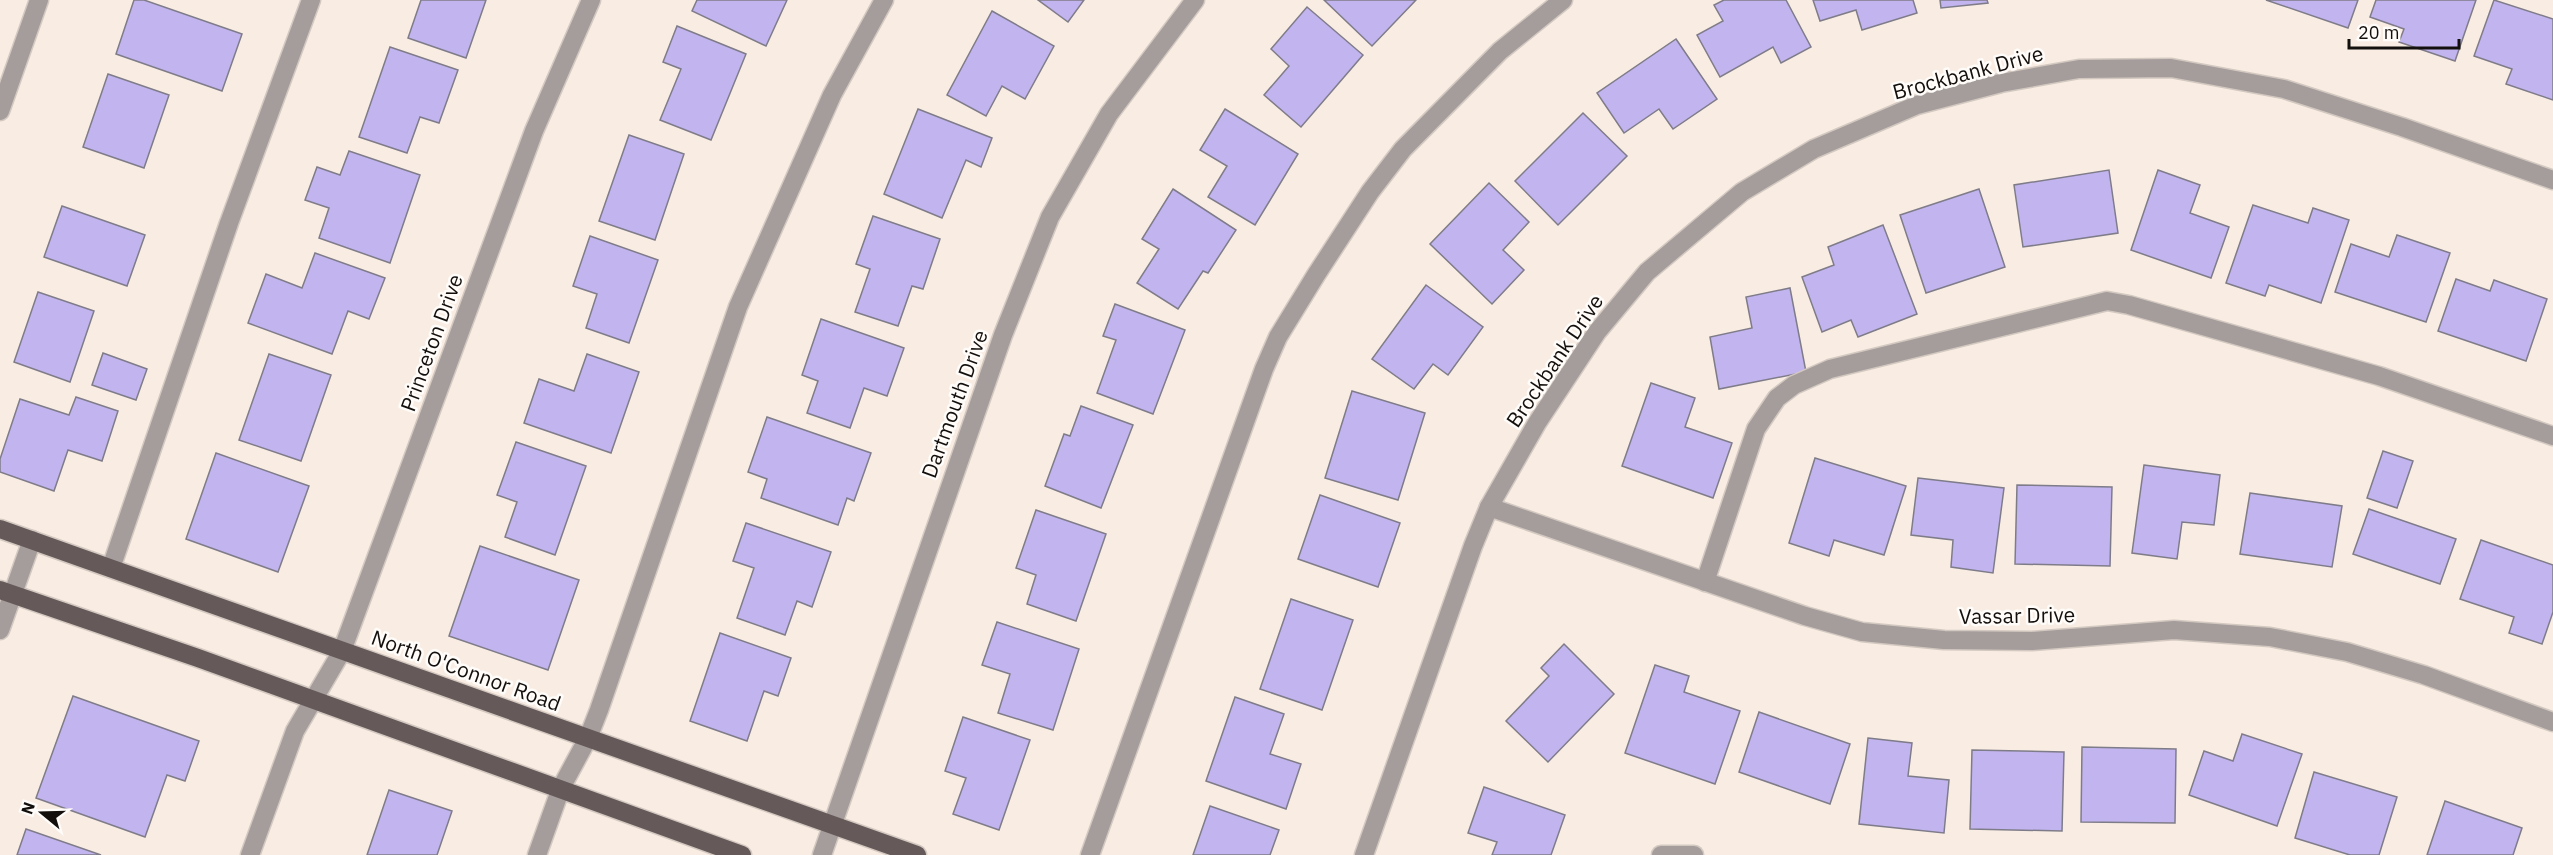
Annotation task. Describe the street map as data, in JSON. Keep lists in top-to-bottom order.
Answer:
{
  "streets": {
    "main road": ["North O'Connor Road"],
    "street": [
      "Brockbank Drive",
      "Princeton Drive",
      "Dartmouth Drive",
      "Vassar Drive"
    ]
  },
  "crossings": [
    ["Brockbank Drive", "Vassar Drive"],
    ["Princeton Drive", "North O'Connor Road"],
    ["Dartmouth Drive", "North O'Connor Road"]
  ],
  "scale_bar": "20 m",
  "north": "left"
}
